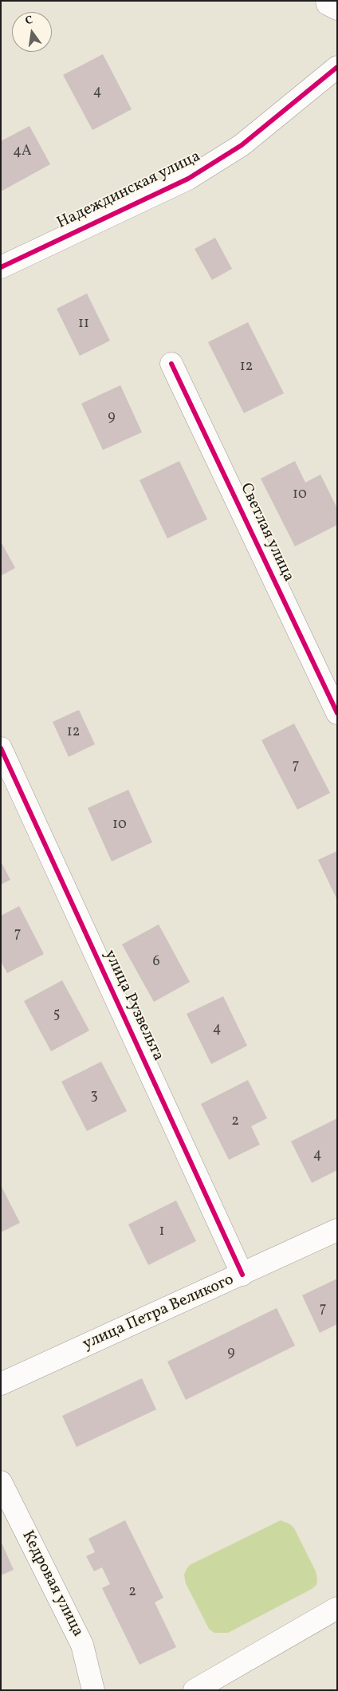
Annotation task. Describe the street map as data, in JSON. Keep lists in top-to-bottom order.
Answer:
{
  "streets": {
    "street": [
      "Надеждинская улица",
      "Светлая улица",
      "улица Рузвельта",
      "улица Петра Великого",
      "Кедровая улица"
    ]
  },
  "crossings": [
    ["улица Рузвельта", "улица Петра Великого"]
  ],
  "house_numbers": [
    "4",
    "4А",
    "11",
    "12",
    "9",
    "10",
    "12",
    "7",
    "10",
    "7",
    "6",
    "5",
    "4",
    "3",
    "2",
    "4",
    "1",
    "7",
    "9",
    "2"
  ],
  "north": "top"
}
